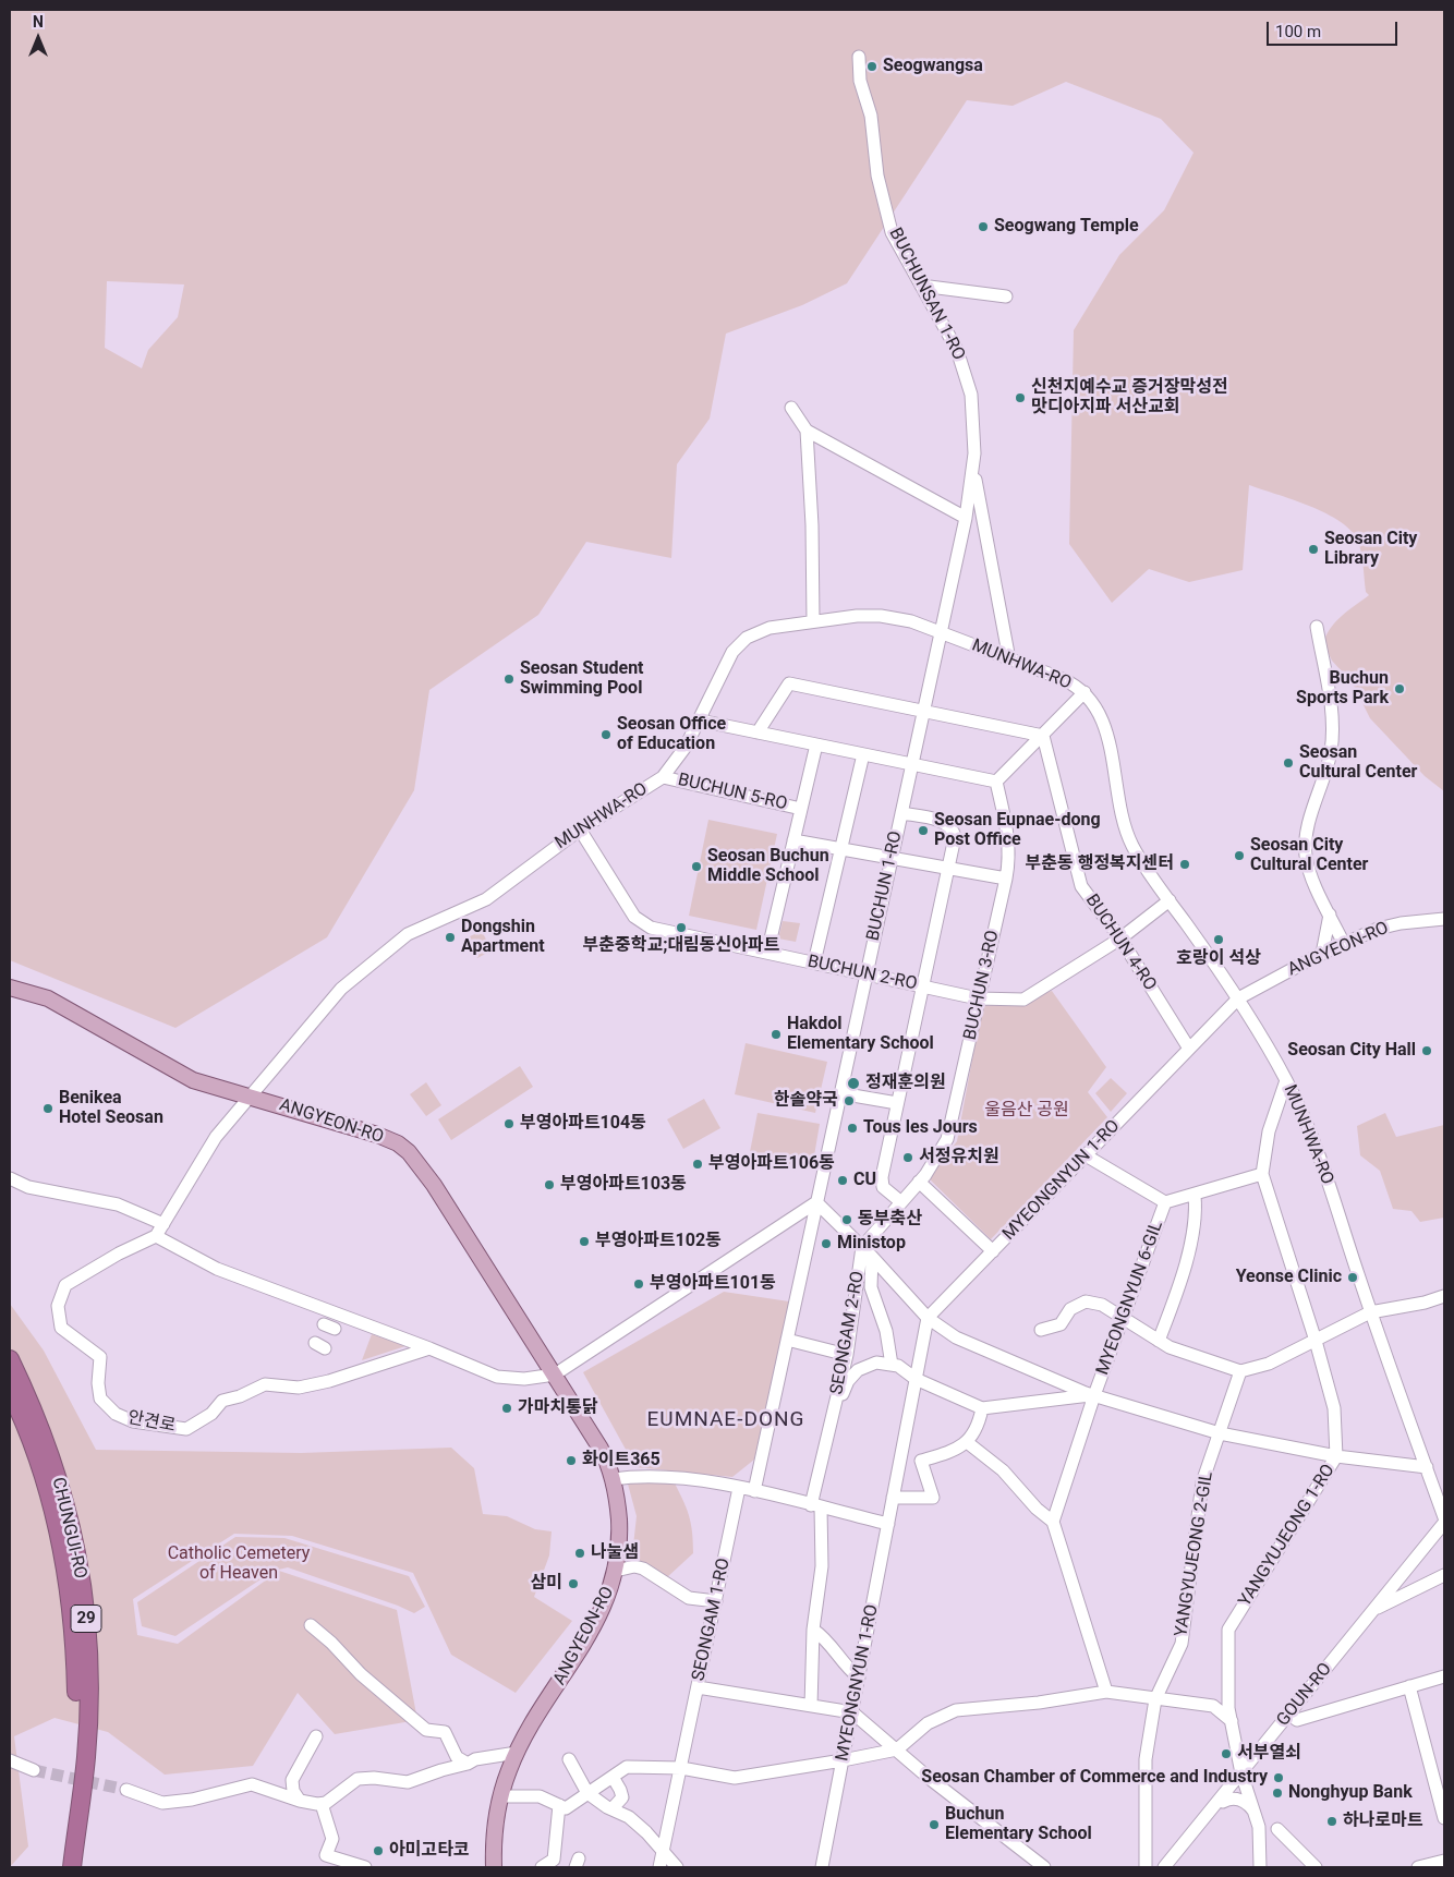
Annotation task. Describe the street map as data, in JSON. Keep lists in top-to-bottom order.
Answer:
{
  "streets": {
    "highway": ["CHUNGUI-RO", "29"],
    "main road": ["ANGYEON-RO"],
    "street": [
      "BUCHUNSAN 1-RO",
      "MUNHWA-RO",
      "BUCHUN 5-RO",
      "BUCHUN 1-RO",
      "BUCHUN 4-RO",
      "BUCHUN 2-RO",
      "BUCHUN 3-RO",
      "MYEONGNYUN 1-RO",
      "MYEONGNYUN 6-GIL",
      "SEONGAM 2-RO",
      "안견로",
      "YANGYUJEONG 1-RO",
      "YANGYUJEONG 2-GIL",
      "SEONGAM 1-RO",
      "GOUN-RO"
    ]
  },
  "crossings": [
    ["BUCHUNSAN 1-RO", "MUNHWA-RO"],
    ["BUCHUNSAN 1-RO", "BUCHUN 1-RO"],
    ["MUNHWA-RO", "BUCHUN 5-RO"],
    ["MUNHWA-RO", "BUCHUN 1-RO"],
    ["MUNHWA-RO", "ANGYEON-RO"],
    ["MUNHWA-RO", "BUCHUN 2-RO"],
    ["MUNHWA-RO", "MYEONGNYUN 1-RO"],
    ["MUNHWA-RO", "YANGYUJEONG 1-RO"],
    ["BUCHUN 5-RO", "BUCHUN 2-RO"],
    ["BUCHUN 1-RO", "BUCHUN 2-RO"],
    ["BUCHUN 4-RO", "BUCHUN 2-RO"],
    ["BUCHUN 4-RO", "MYEONGNYUN 1-RO"],
    ["ANGYEON-RO", "MYEONGNYUN 1-RO"],
    ["BUCHUN 2-RO", "BUCHUN 3-RO"],
    ["BUCHUN 3-RO", "SEONGAM 2-RO"],
    ["YANGYUJEONG 1-RO", "GOUN-RO"]
  ],
  "districts": ["EUMNAE-DONG"],
  "parks": ["울음산 공원", "Catholic Cemetery of Heaven"],
  "places": [
    "Seogwangsa",
    "Seogwang Temple",
    "신천지예수교 증거장막성전 맛디아지파 서산교회",
    "Seosan City Library",
    "Seosan Student Swimming Pool",
    "Buchun Sports Park",
    "Seosan Office of Education",
    "Seosan Cultural Center",
    "Seosan Eupnae-dong Post Office",
    "Seosan City Cultural Center",
    "부춘동 행정복지센터",
    "Seosan Buchun Middle School",
    "부춘중학교;대림동신아파트",
    "Dongshin Apartment",
    "호랑이 석상",
    "Hakdol Elementary School",
    "Seosan City Hall",
    "정재훈의원",
    "한솔약국",
    "Benikea Hotel Seosan",
    "부영아파트104동",
    "Tous les Jours",
    "서정유치원",
    "부영아파트106동",
    "CU",
    "부영아파트103동",
    "동부축산",
    "부영아파트102동",
    "Ministop",
    "Yeonse Clinic",
    "부영아파트101동",
    "가마치통닭",
    "화이트365",
    "나눌샘",
    "삼미",
    "서부열쇠",
    "Seosan Chamber of Commerce and Industry",
    "Nonghyup Bank",
    "하나로마트",
    "Buchun Elementary School",
    "아미고타코"
  ],
  "scale_bar": "100 m",
  "north": "top"
}
